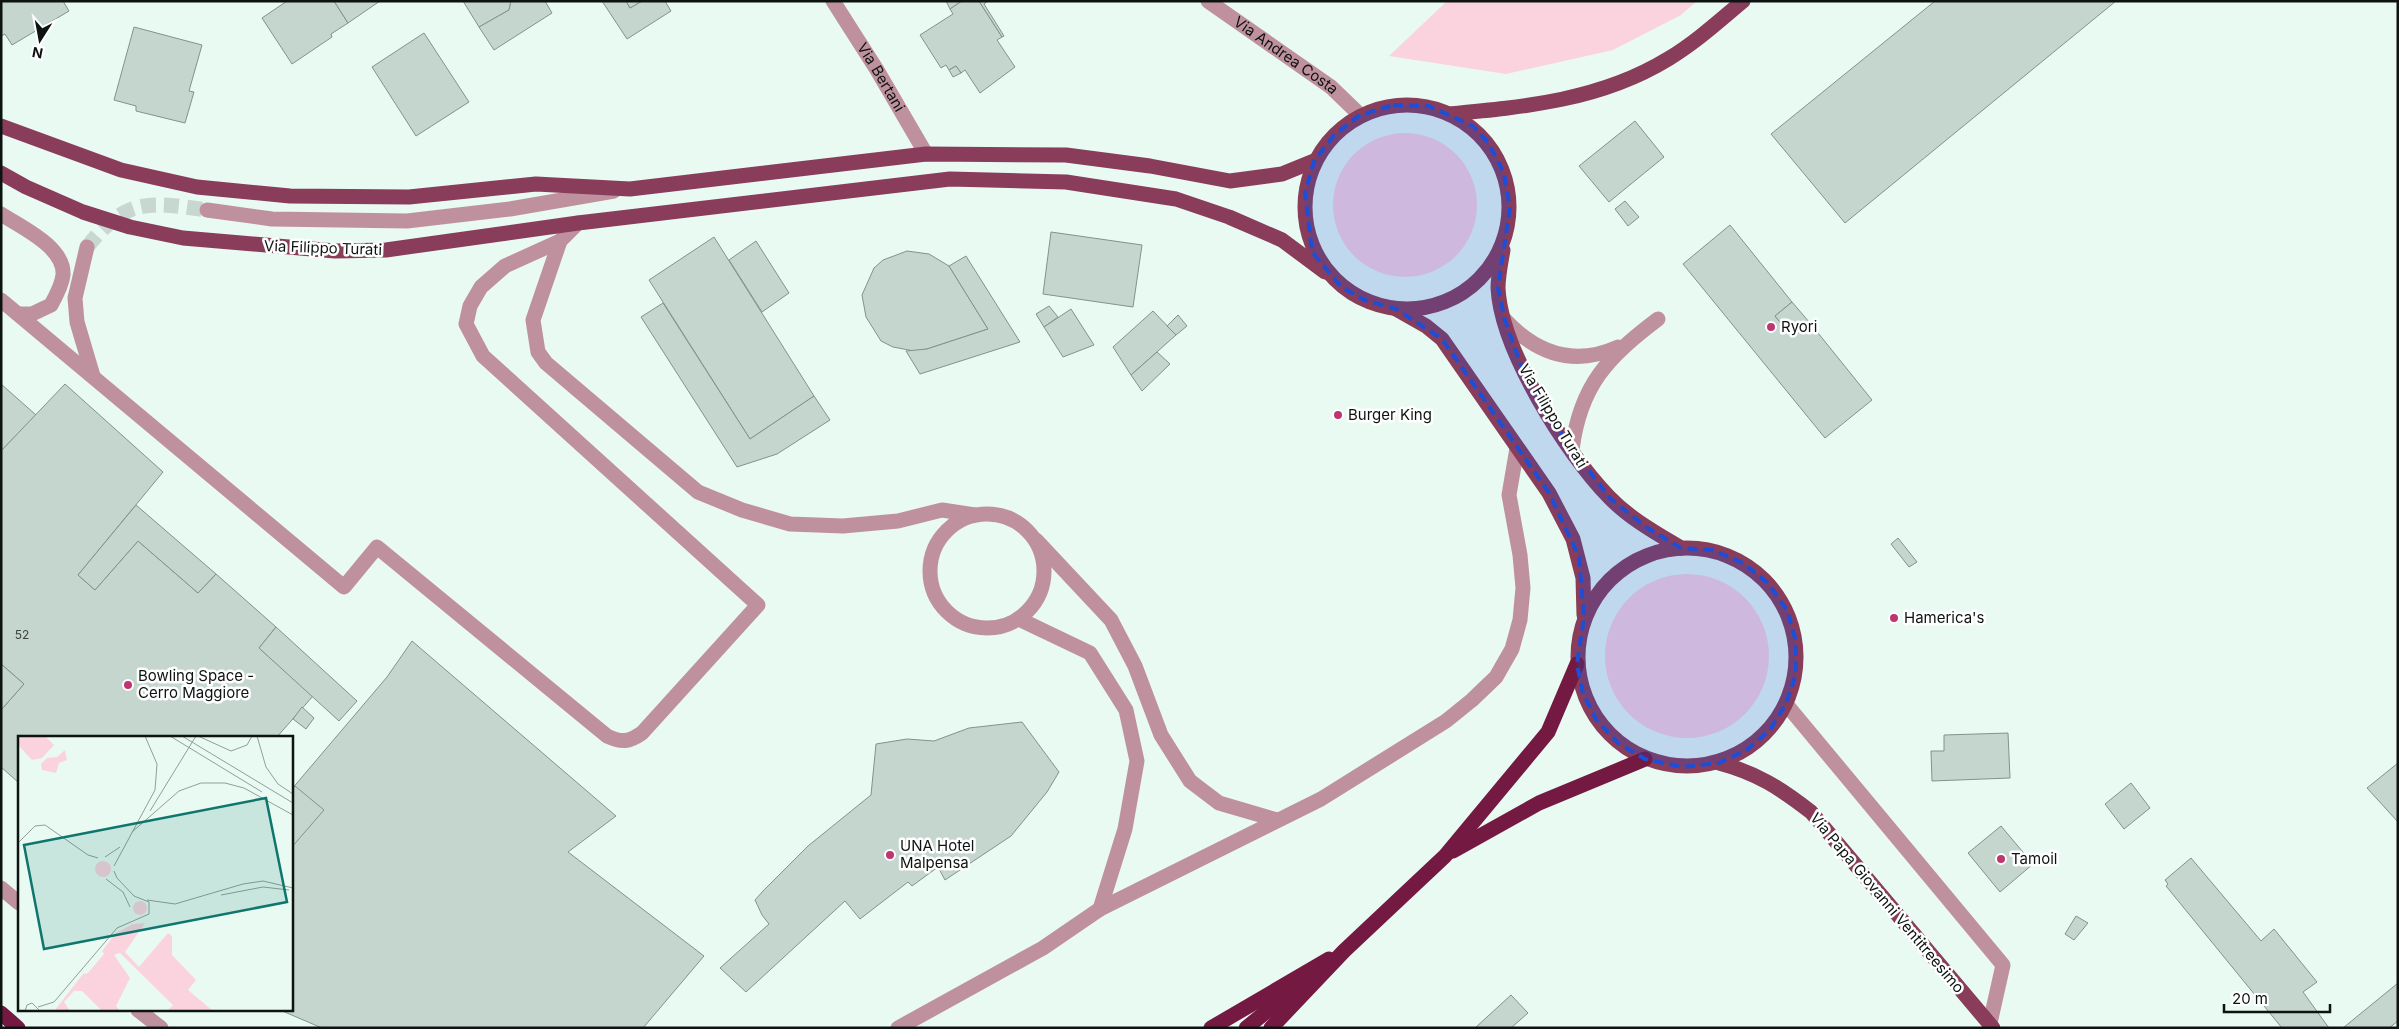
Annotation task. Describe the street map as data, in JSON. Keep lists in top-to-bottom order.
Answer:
{
  "streets": {
    "main road": ["Via Filippo Turati", "Via Papa Giovanni Ventitreesimo"],
    "street": ["Via Andrea Costa", "Via Bertani"]
  },
  "crossings": [
    ["Via Andrea Costa", "Via Filippo Turati"]
  ],
  "places": [
    "Ryori",
    "Burger King",
    "Hamerica's",
    "Bowling Space - Cerro Maggiore",
    "UNA Hotel Malpensa",
    "Tamoil"
  ],
  "house_numbers": ["52"],
  "scale_bar": "20 m",
  "north": "bottom"
}
